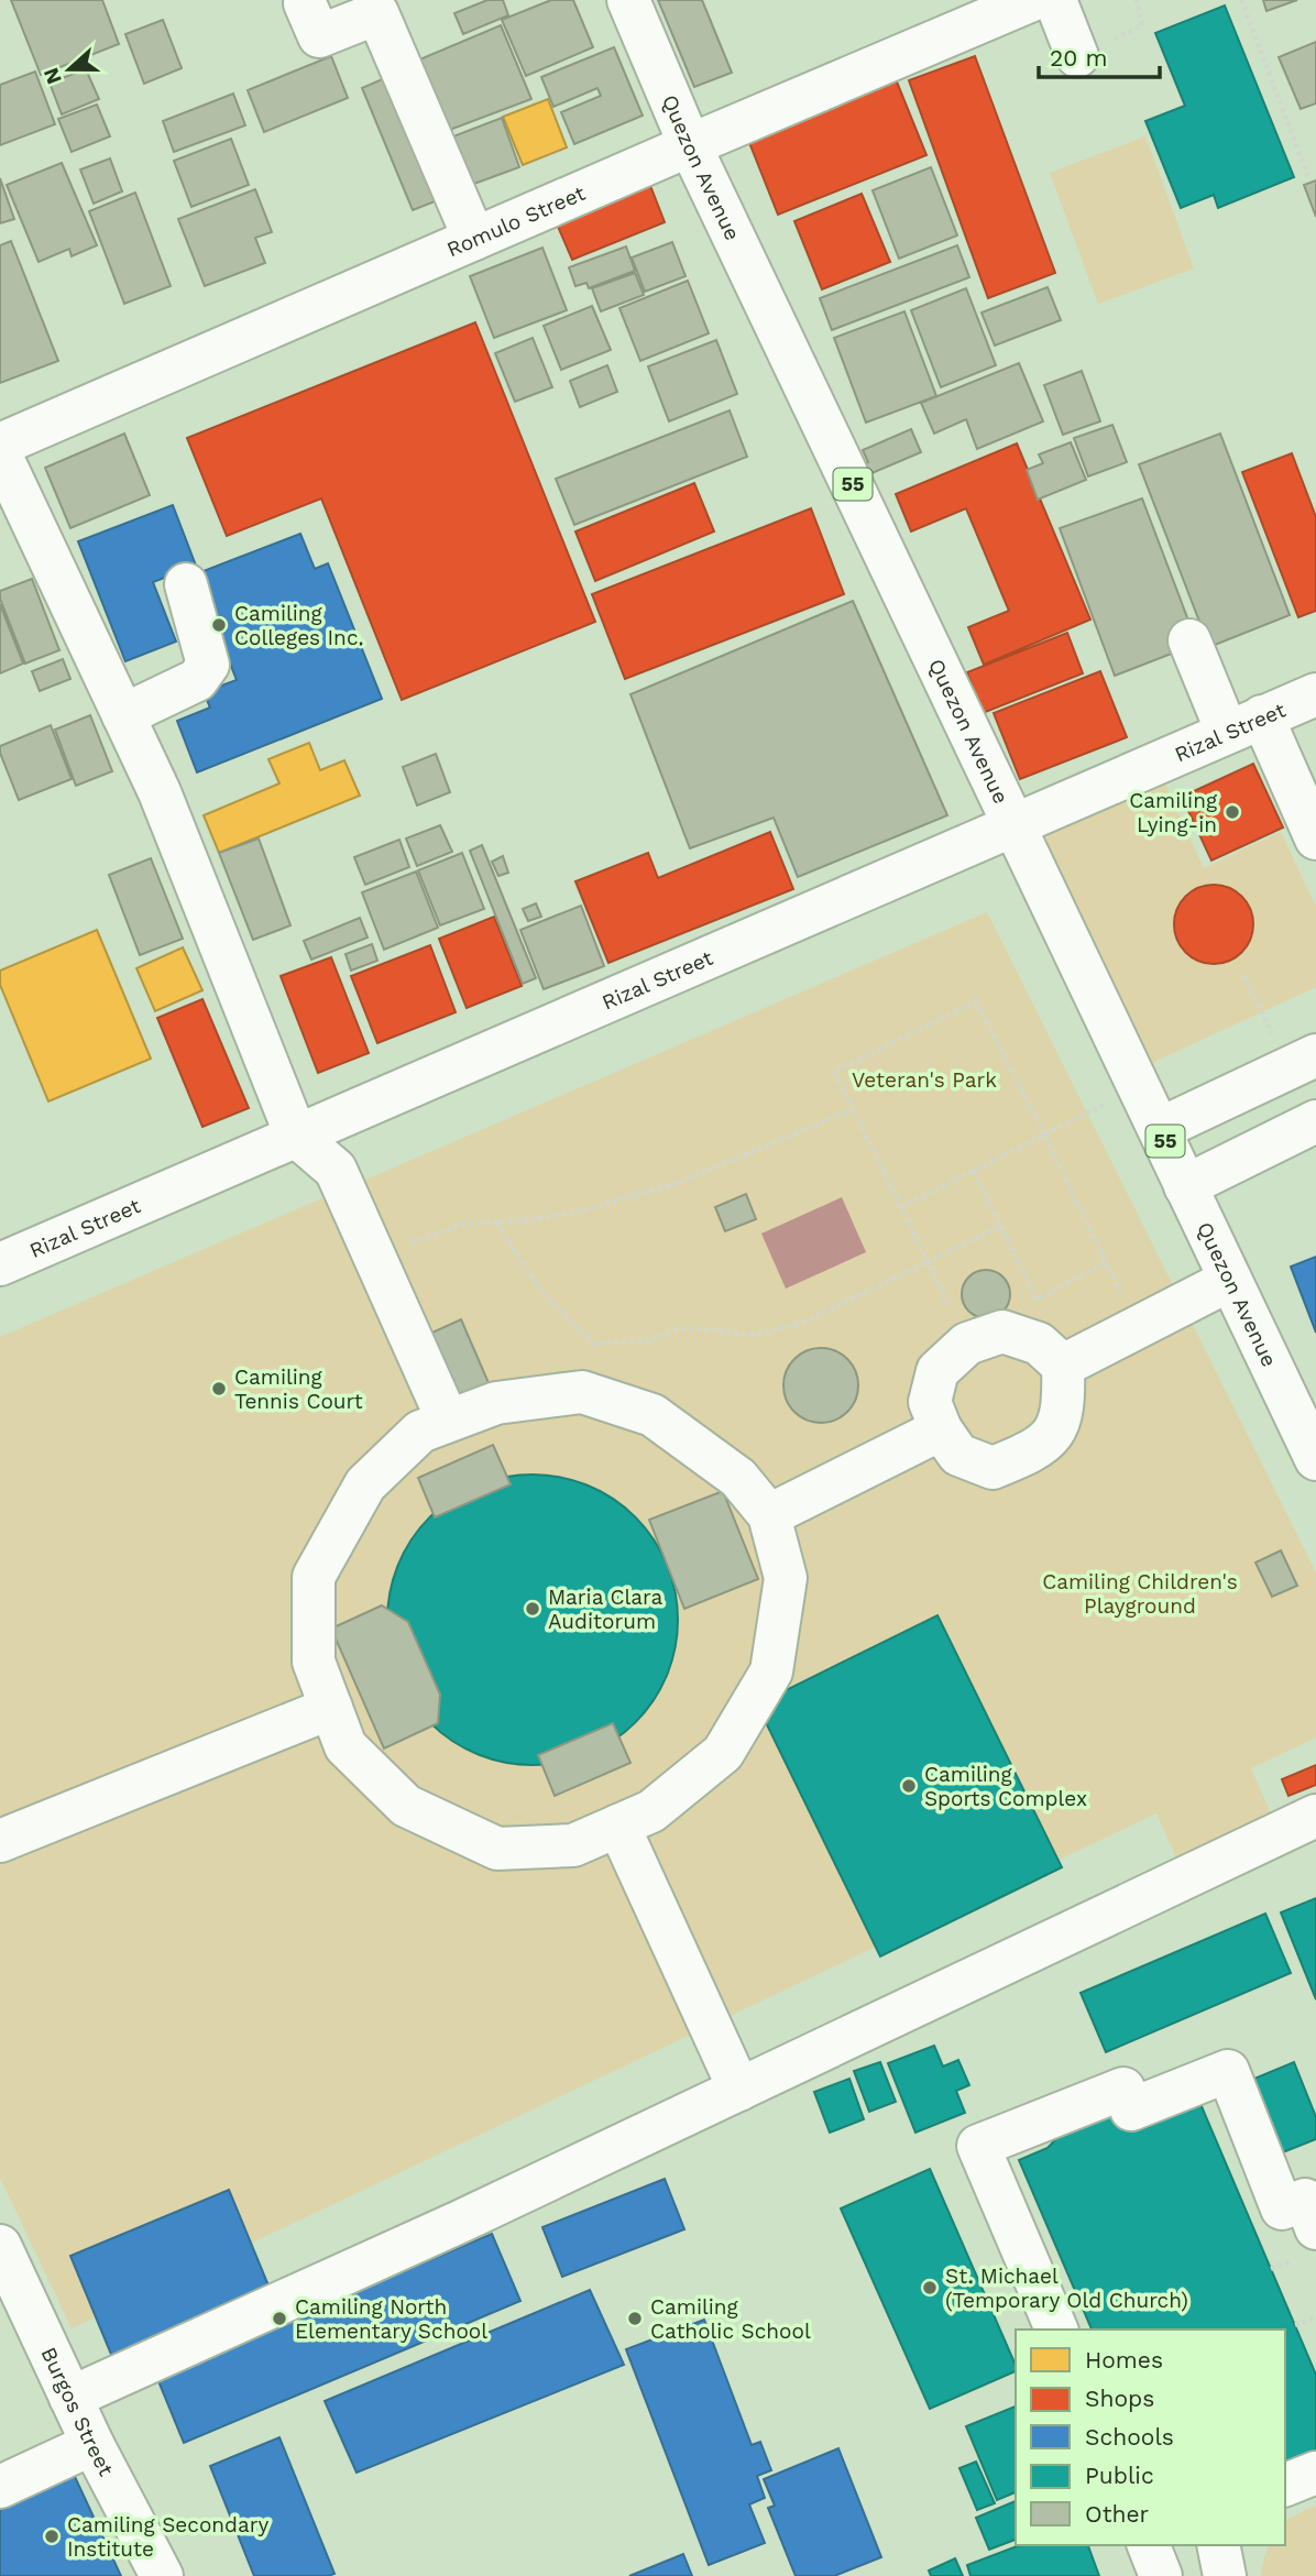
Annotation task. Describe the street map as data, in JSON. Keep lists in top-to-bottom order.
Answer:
{
  "streets": {
    "main road": [
      "Quezon Avenue",
      "Romulo Street",
      "55",
      "Rizal Street",
      "Burgos Street"
    ]
  },
  "crossings": [
    ["Quezon Avenue", "Romulo Street"],
    ["Quezon Avenue", "Rizal Street"]
  ],
  "parks": ["Veteran's Park", "Camiling Children's Playground"],
  "places": [
    "Camiling Colleges Inc.",
    "Camiling Lying-in",
    "Camiling Tennis Court",
    "Maria Clara Auditorum",
    "Camiling Sports Complex",
    "St. Michael (Temporary Old Church)",
    "Camiling North Elementary School",
    "Camiling Catholic School",
    "Camiling Secondary Institute"
  ],
  "legend": [
    "Homes",
    "Shops",
    "Schools",
    "Public",
    "Other"
  ],
  "scale_bar": "20 m",
  "north": "left"
}
